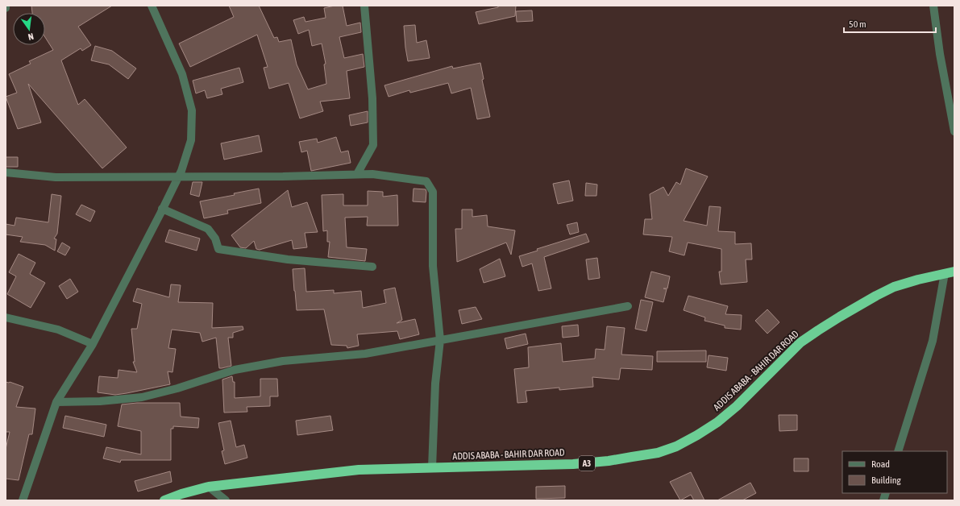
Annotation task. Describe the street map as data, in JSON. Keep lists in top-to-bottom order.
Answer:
{
  "streets": {
    "highway": ["ADDIS ABABA - BAHIR DAR ROAD", "A3"]
  },
  "legend": ["Road", "Building"],
  "scale_bar": "50 m",
  "north": "bottom"
}
